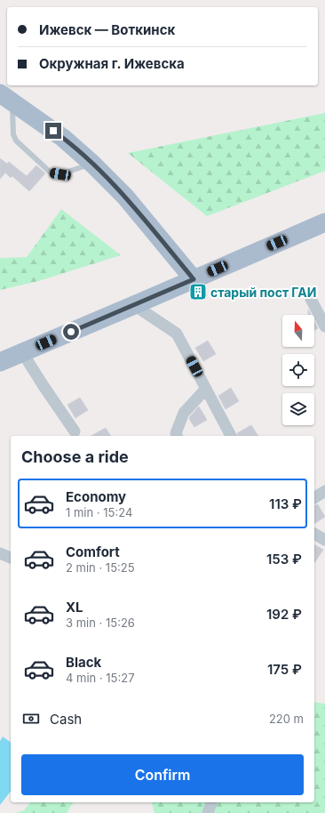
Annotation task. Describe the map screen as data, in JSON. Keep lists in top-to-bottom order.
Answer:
{
  "places": {
    "building": ["старый пост ГАИ"]
  },
  "north": "top",
  "page": {
    "banner": ["Ижевск — Воткинск", "Окружная г. Ижевска"],
    "heading": "Choose a ride",
    "list": [
      {
        "name": "Economy",
        "note": "1 min · 15:24",
        "value": "113 ₽"
      },
      {
        "name": "Comfort",
        "note": "2 min · 15:25",
        "value": "153 ₽"
      },
      {
        "name": "XL",
        "note": "3 min · 15:26",
        "value": "192 ₽"
      },
      {
        "name": "Black",
        "note": "4 min · 15:27",
        "value": "175 ₽"
      }
    ],
    "pay": ["Cash", "220 m"],
    "buttons": "Confirm"
  }
}
